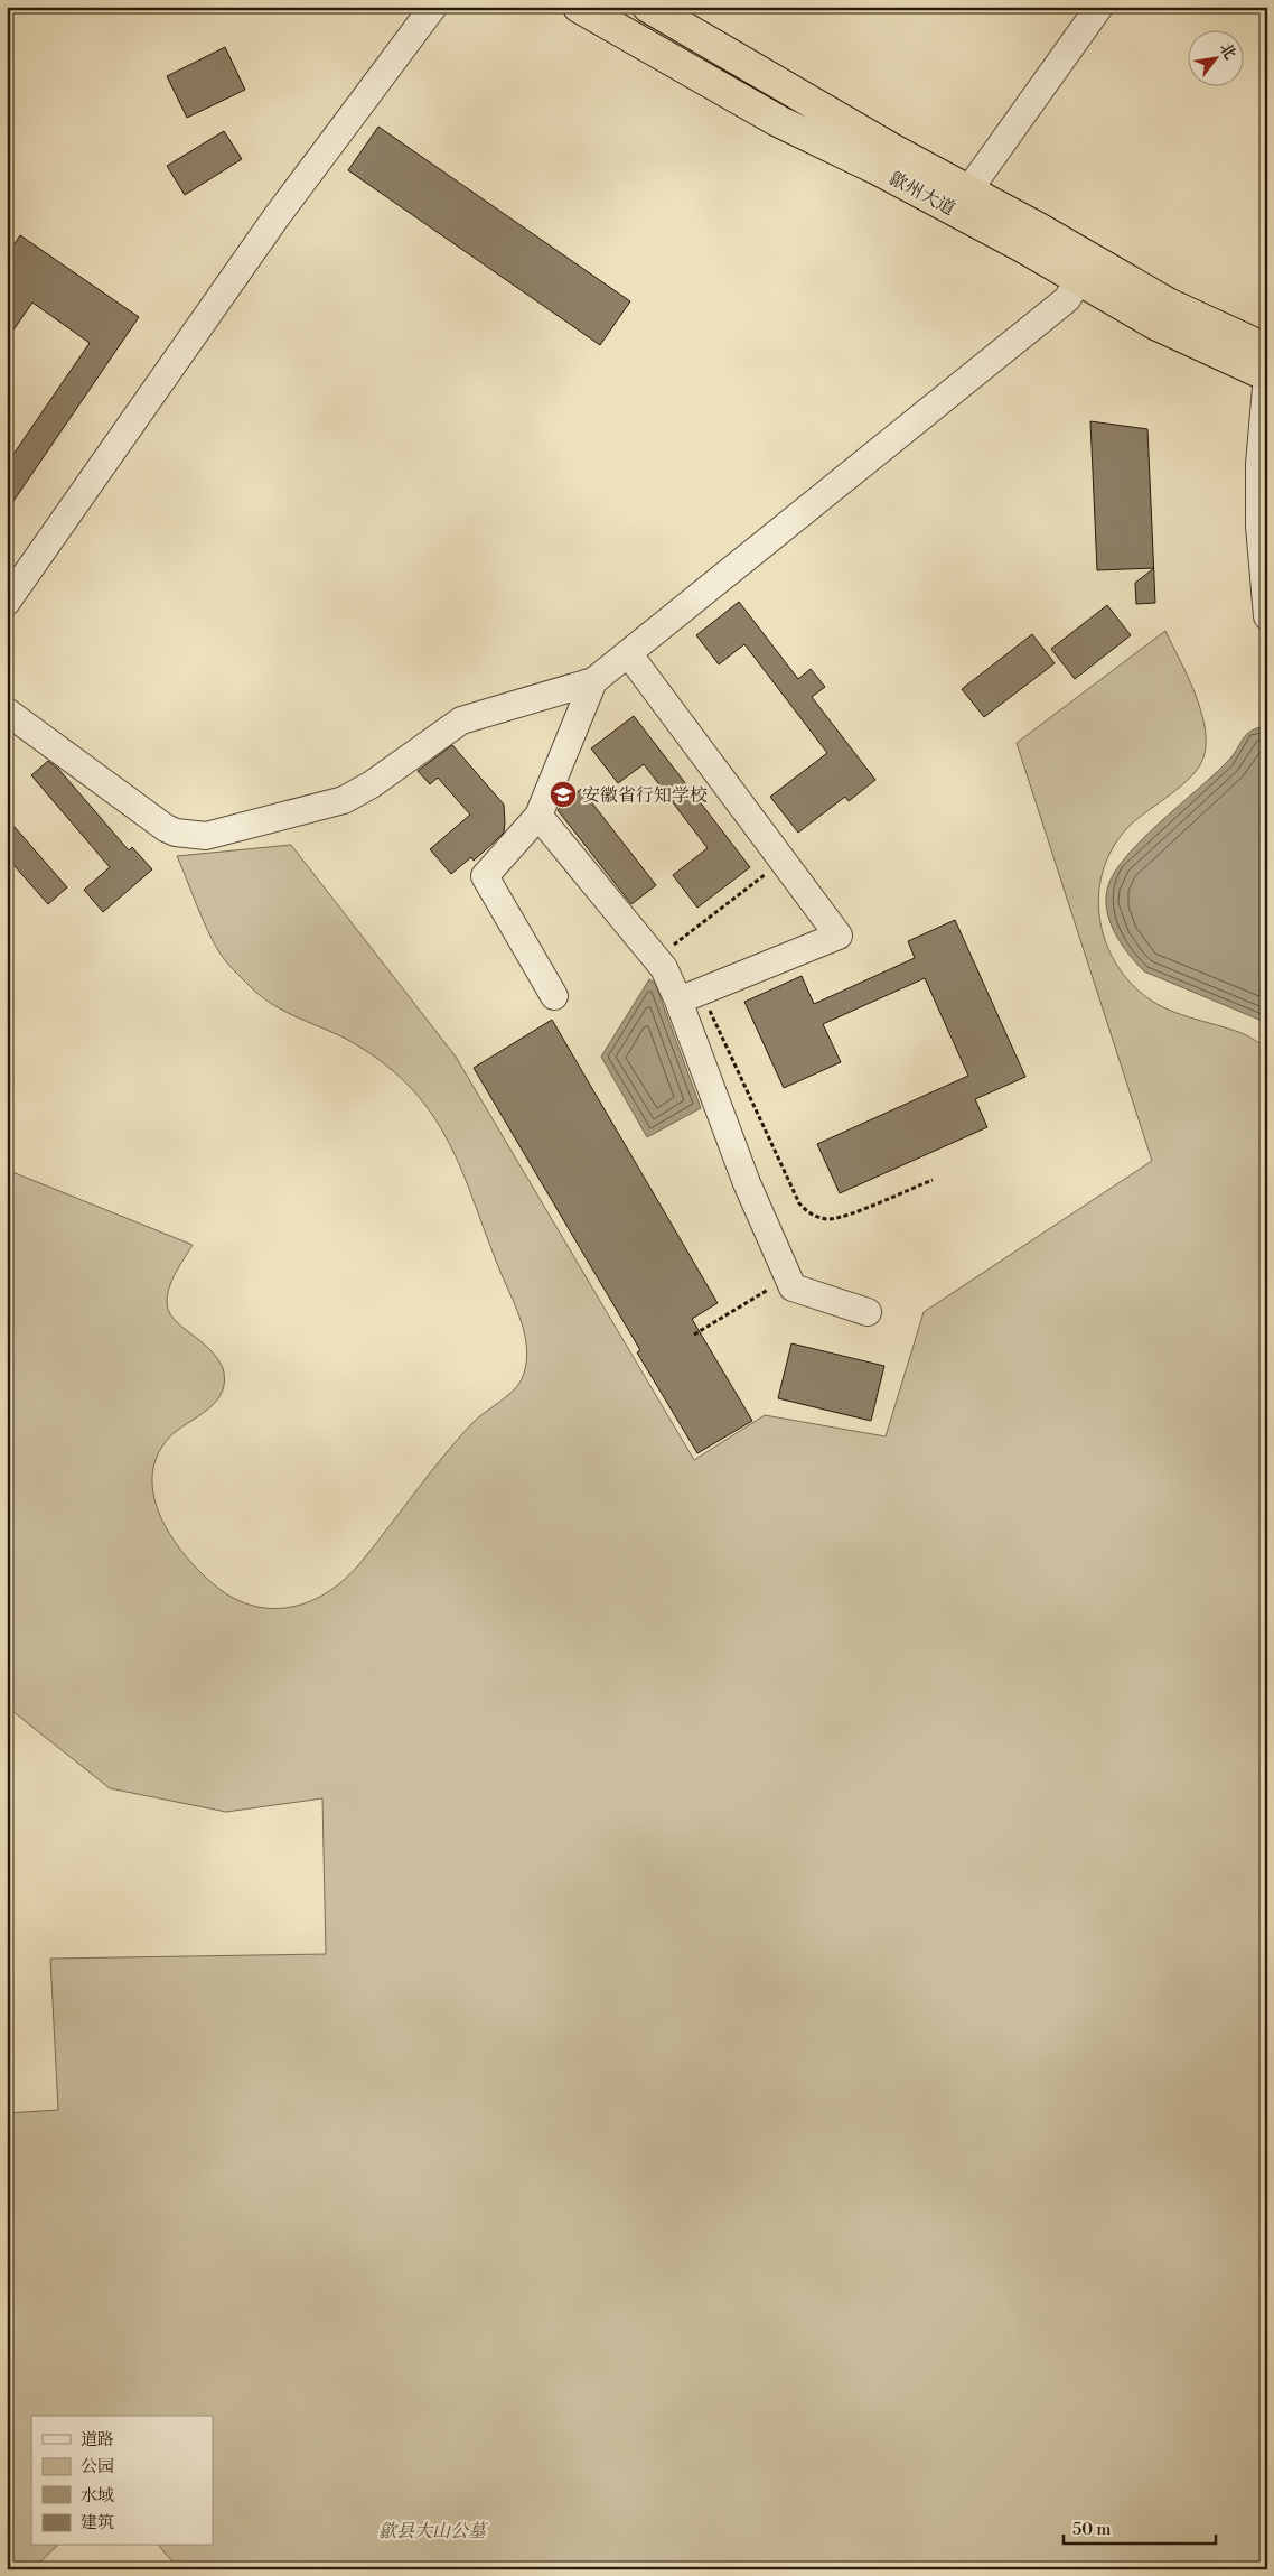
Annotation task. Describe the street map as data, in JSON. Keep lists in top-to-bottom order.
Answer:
{
  "streets": {
    "highway": ["歙州大道"]
  },
  "parks": ["歙县大山公墓"],
  "places": {
    "school or university": ["安徽省行知学校"]
  },
  "legend": [
    "道路",
    "公园",
    "水域",
    "建筑"
  ],
  "scale_bar": "50 m",
  "north": "top right"
}
